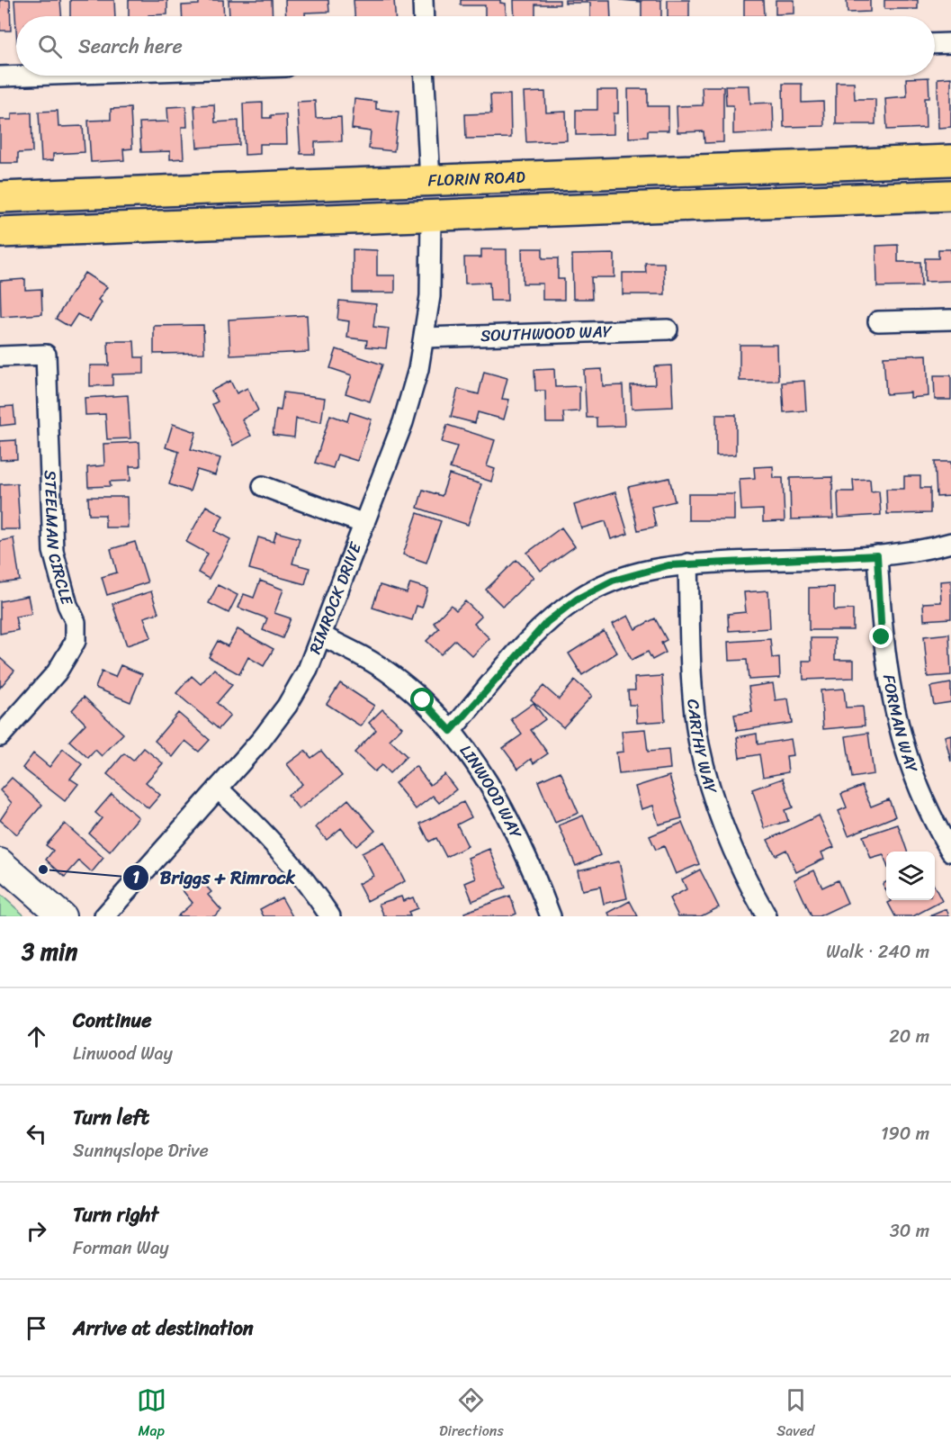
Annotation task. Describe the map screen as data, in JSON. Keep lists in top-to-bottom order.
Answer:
{
  "streets": {
    "main road": ["FLORIN ROAD"],
    "street": [
      "SOUTHWOOD WAY",
      "STEELMAN CIRCLE",
      "RIMROCK DRIVE",
      "FORMAN WAY",
      "CARTHY WAY",
      "LINWOOD WAY"
    ]
  },
  "crossings": [
    ["SOUTHWOOD WAY", "RIMROCK DRIVE"],
    ["RIMROCK DRIVE", "LINWOOD WAY"]
  ],
  "places": ["Briggs + Rimrock"],
  "page": {
    "search": "Search here",
    "heading": ["3 min", "Walk · 240 m"],
    "list": [
      ["Continue", "Linwood Way", "20 m"],
      ["Turn left", "Sunnyslope Drive", "190 m"],
      ["Turn right", "Forman Way", "30 m"],
      "Arrive at destination"
    ],
    "nav": ["Map", "Directions", "Saved"]
  }
}
